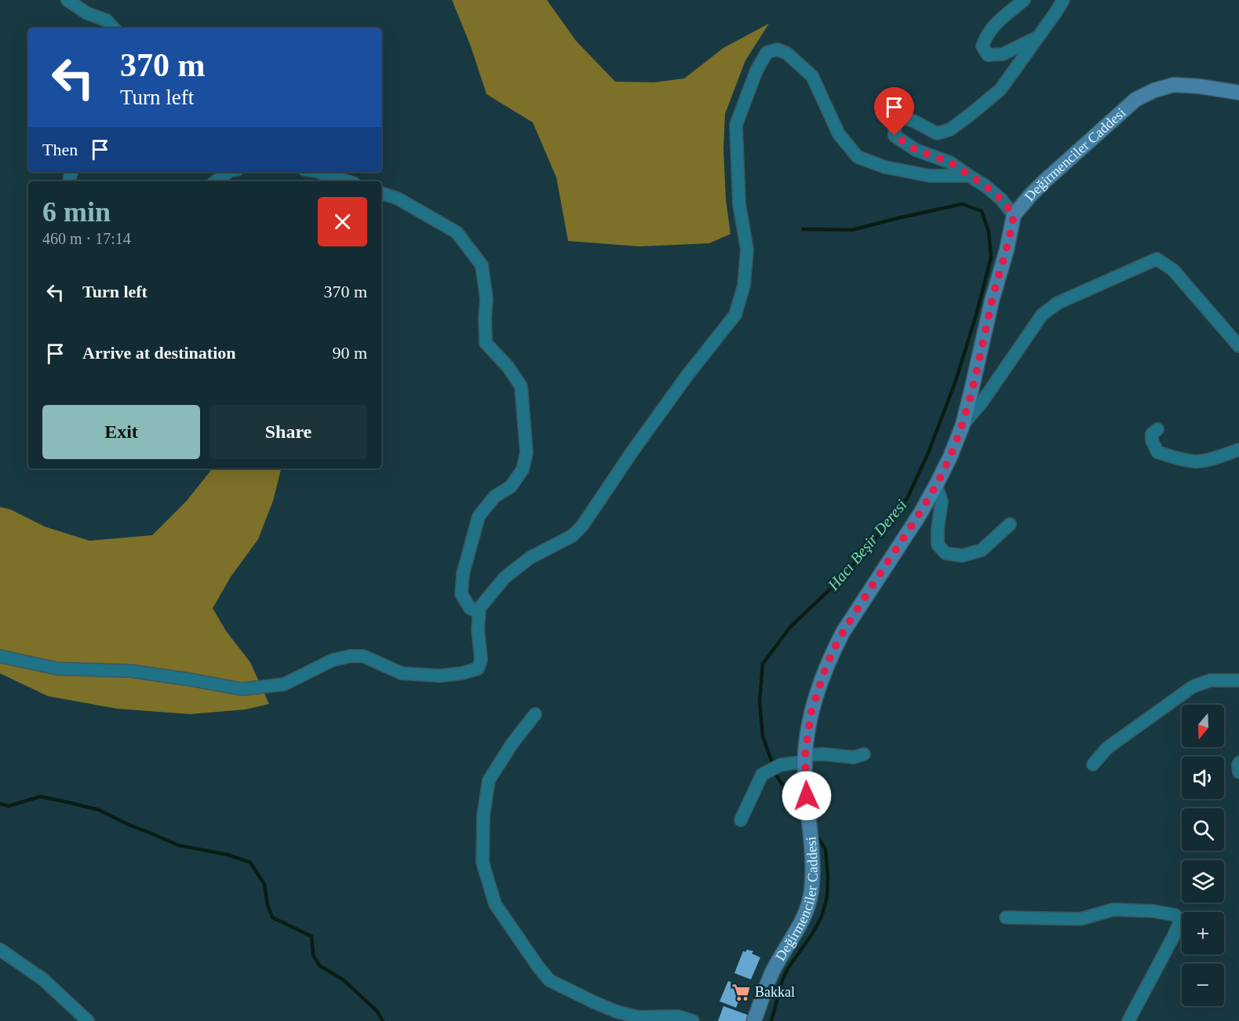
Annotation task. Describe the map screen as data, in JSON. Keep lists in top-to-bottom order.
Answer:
{
  "streets": {
    "main road": ["Değirmenciler Caddesi"]
  },
  "water": ["Hacı Beşir Deresi"],
  "places": {
    "supermarket": ["Bakkal"]
  },
  "north": "bottom",
  "page": {
    "turn": ["370 m", "Turn left"],
    "then": "Then",
    "heading": ["6 min", "460 m · 17:14"],
    "list": [
      {
        "name": "Turn left",
        "value": "370 m"
      },
      {
        "name": "Arrive at destination",
        "value": "90 m"
      }
    ],
    "buttons": ["Exit", "Share"],
    "map_buttons": ["+", "−"]
  }
}
